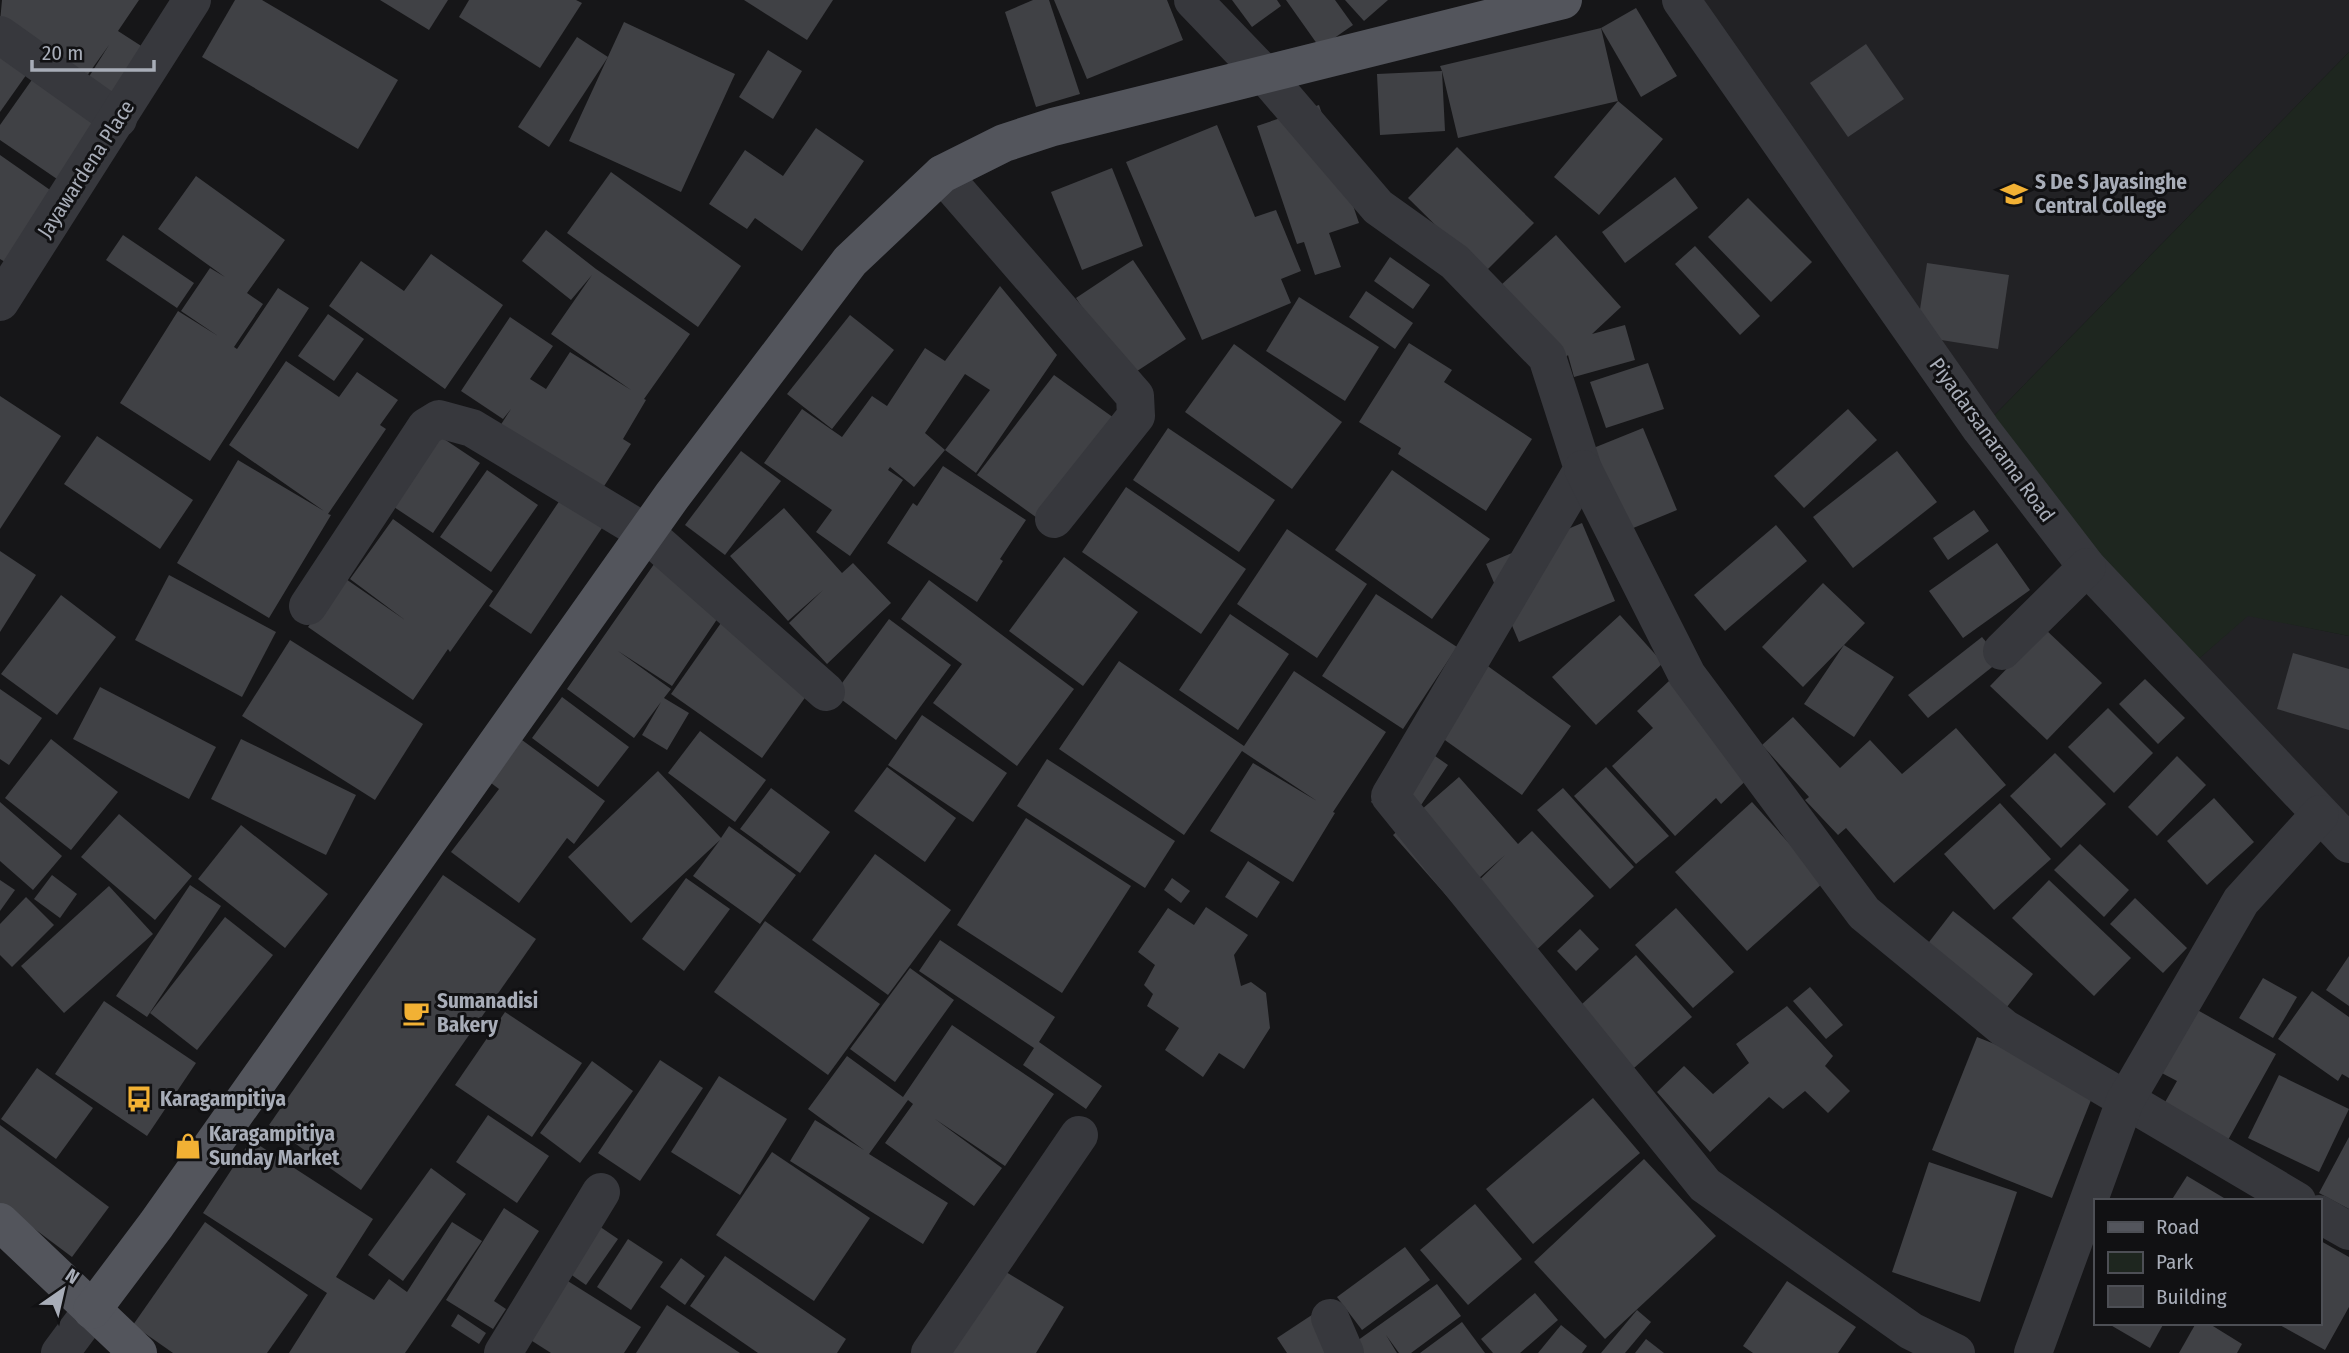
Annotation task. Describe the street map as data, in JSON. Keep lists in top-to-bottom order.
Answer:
{
  "streets": {
    "street": ["Jayawardena Place", "Piyadarsanarama Road"]
  },
  "places": {
    "school or university": ["S De S Jayasinghe Central College"],
    "cafe": ["Sumanadisi Bakery"],
    "bus stop": ["Karagampitiya"],
    "shop": ["Karagampitiya Sunday Market"]
  },
  "legend": ["Road", "Park", "Building"],
  "scale_bar": "20 m",
  "north": "top right"
}
